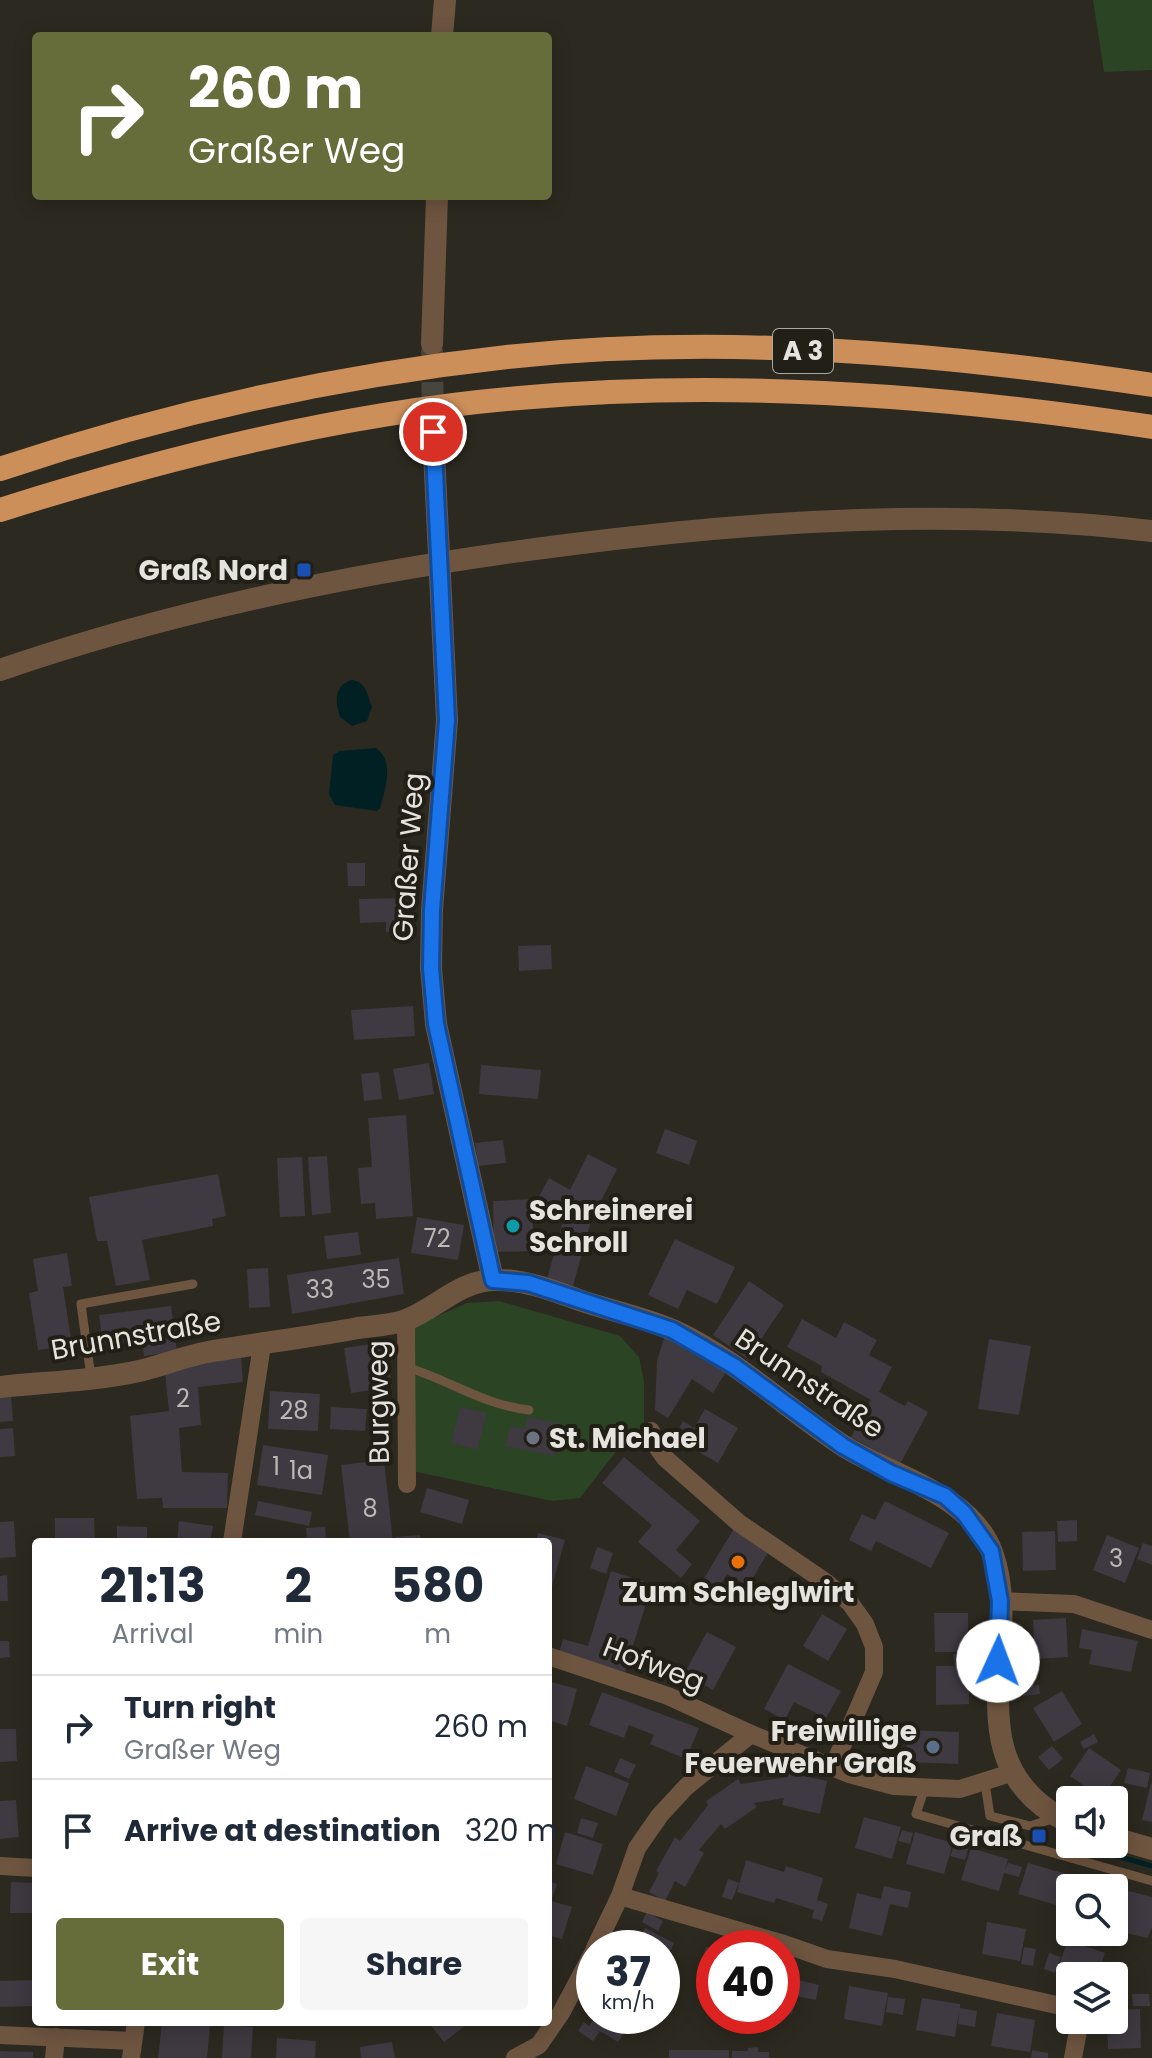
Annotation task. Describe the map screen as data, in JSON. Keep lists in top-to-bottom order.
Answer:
{
  "streets": {
    "highway": ["A 3"],
    "street": [
      "Graßer Weg",
      "Brunnstraße",
      "Burgweg",
      "Hofweg"
    ]
  },
  "crossings": [
    ["Graßer Weg", "Brunnstraße"],
    ["Brunnstraße", "Burgweg"],
    ["Brunnstraße", "Hofweg"]
  ],
  "places": {
    "transit": ["Graß Nord", "Graß"],
    "other": [
      "Schreinerei Schroll",
      "St. Michael",
      "Zum Schleglwirt",
      "Freiwillige Feuerwehr Graß"
    ]
  },
  "house_numbers": [
    "72",
    "35",
    "33",
    "2",
    "28",
    "1",
    "1a",
    "8",
    "3"
  ],
  "page": {
    "turn": ["260 m", "Graßer Weg"],
    "eta": [
      "21:13",
      "Arrival",
      "2",
      "min",
      "580",
      "m"
    ],
    "list": [
      {
        "name": "Turn right",
        "note": "Graßer Weg",
        "value": "260 m"
      },
      {
        "name": "Arrive at destination",
        "value": "320 m"
      }
    ],
    "buttons": ["Exit", "Share"],
    "speed": "37 km/h",
    "limit": "40"
  }
}
